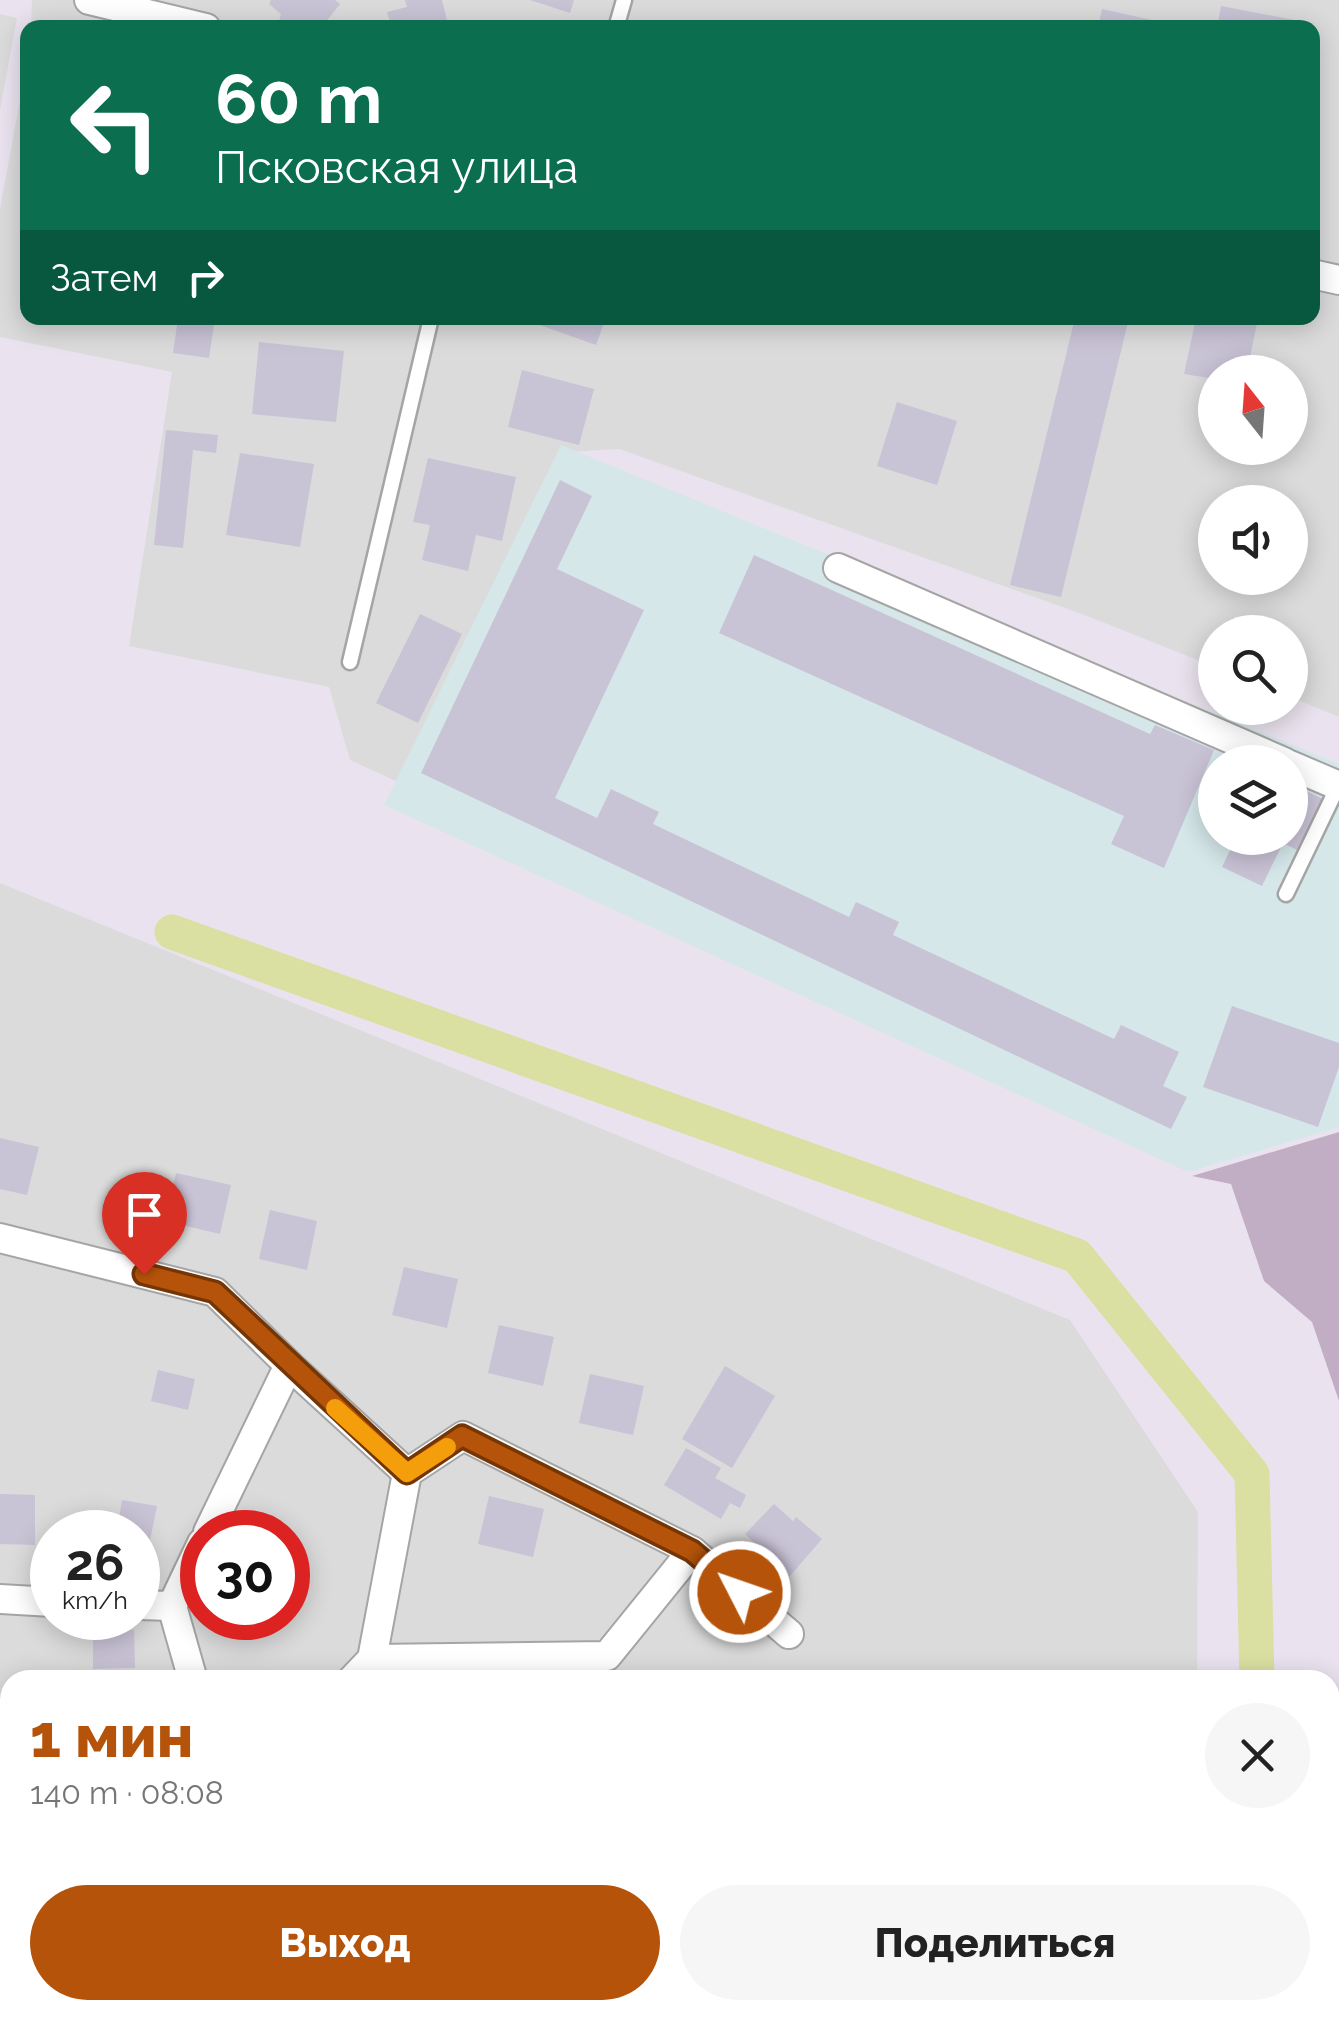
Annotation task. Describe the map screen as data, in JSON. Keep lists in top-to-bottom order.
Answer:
{
  "north": "top",
  "page": {
    "turn": ["60 m", "Псковская улица"],
    "then": "Затем",
    "speed": "26 km/h",
    "limit": "30",
    "heading": ["1 мин", "140 m · 08:08"],
    "buttons": ["Выход", "Поделиться"]
  }
}
